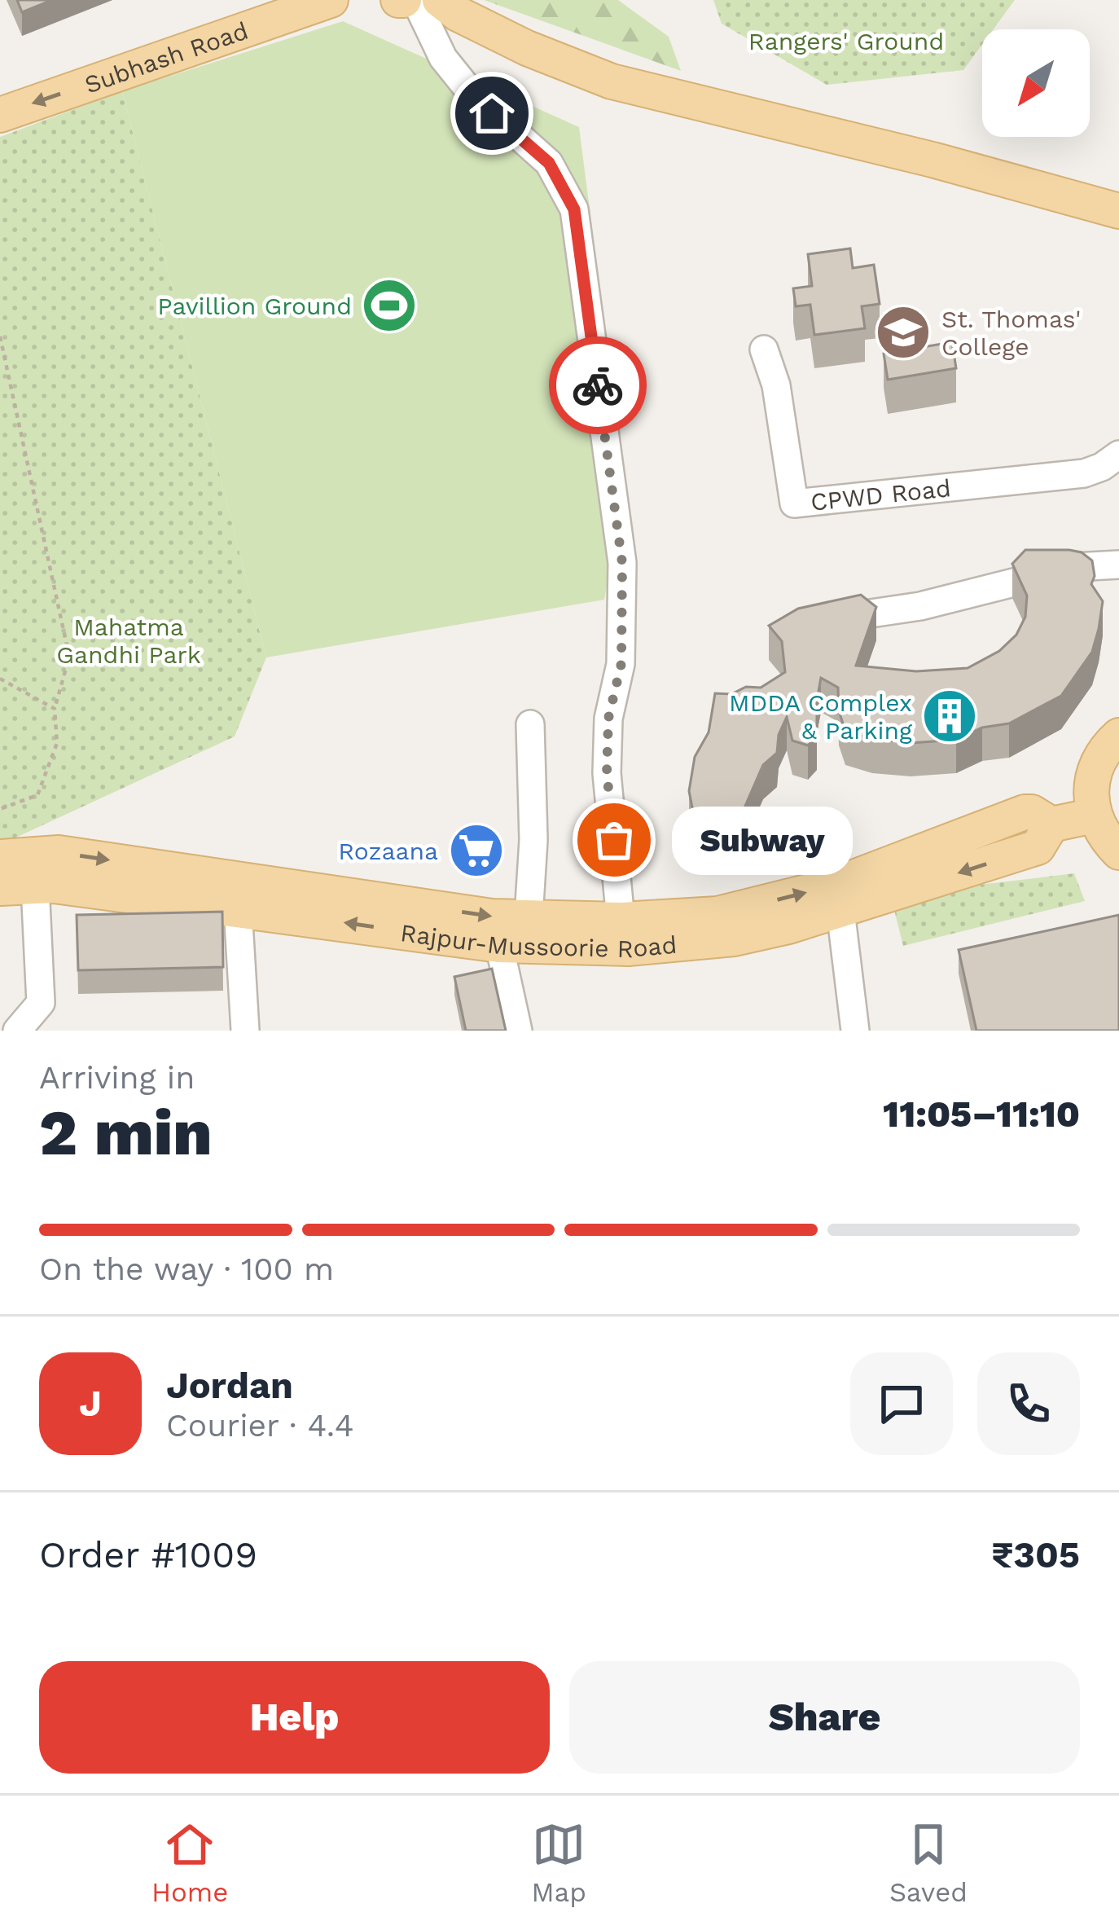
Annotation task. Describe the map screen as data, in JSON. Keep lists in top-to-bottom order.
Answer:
{
  "streets": {
    "main road": ["Subhash Road", "Rajpur-Mussoorie Road"],
    "street": ["CPWD Road"]
  },
  "one_way": ["Subhash Road"],
  "parks": ["Rangers' Ground", "Mahatma Gandhi Park"],
  "places": {
    "sports": ["Pavillion Ground"],
    "school or university": ["St. Thomas' College"],
    "building": ["MDDA Complex & Parking"],
    "other": ["Subway"],
    "supermarket": ["Rozaana"]
  },
  "north": "bottom left",
  "page": {
    "bubble": "Subway",
    "heading": ["2 min", "Arriving in", "11:05–11:10"],
    "panel": [
      "Jordan",
      "Courier · 4.4",
      "Order #1009",
      "₹305"
    ],
    "bar": "On the way · 100 m",
    "round": "J",
    "buttons": ["Help", "Share"],
    "tabs": ["Home", "Map", "Saved"]
  }
}
